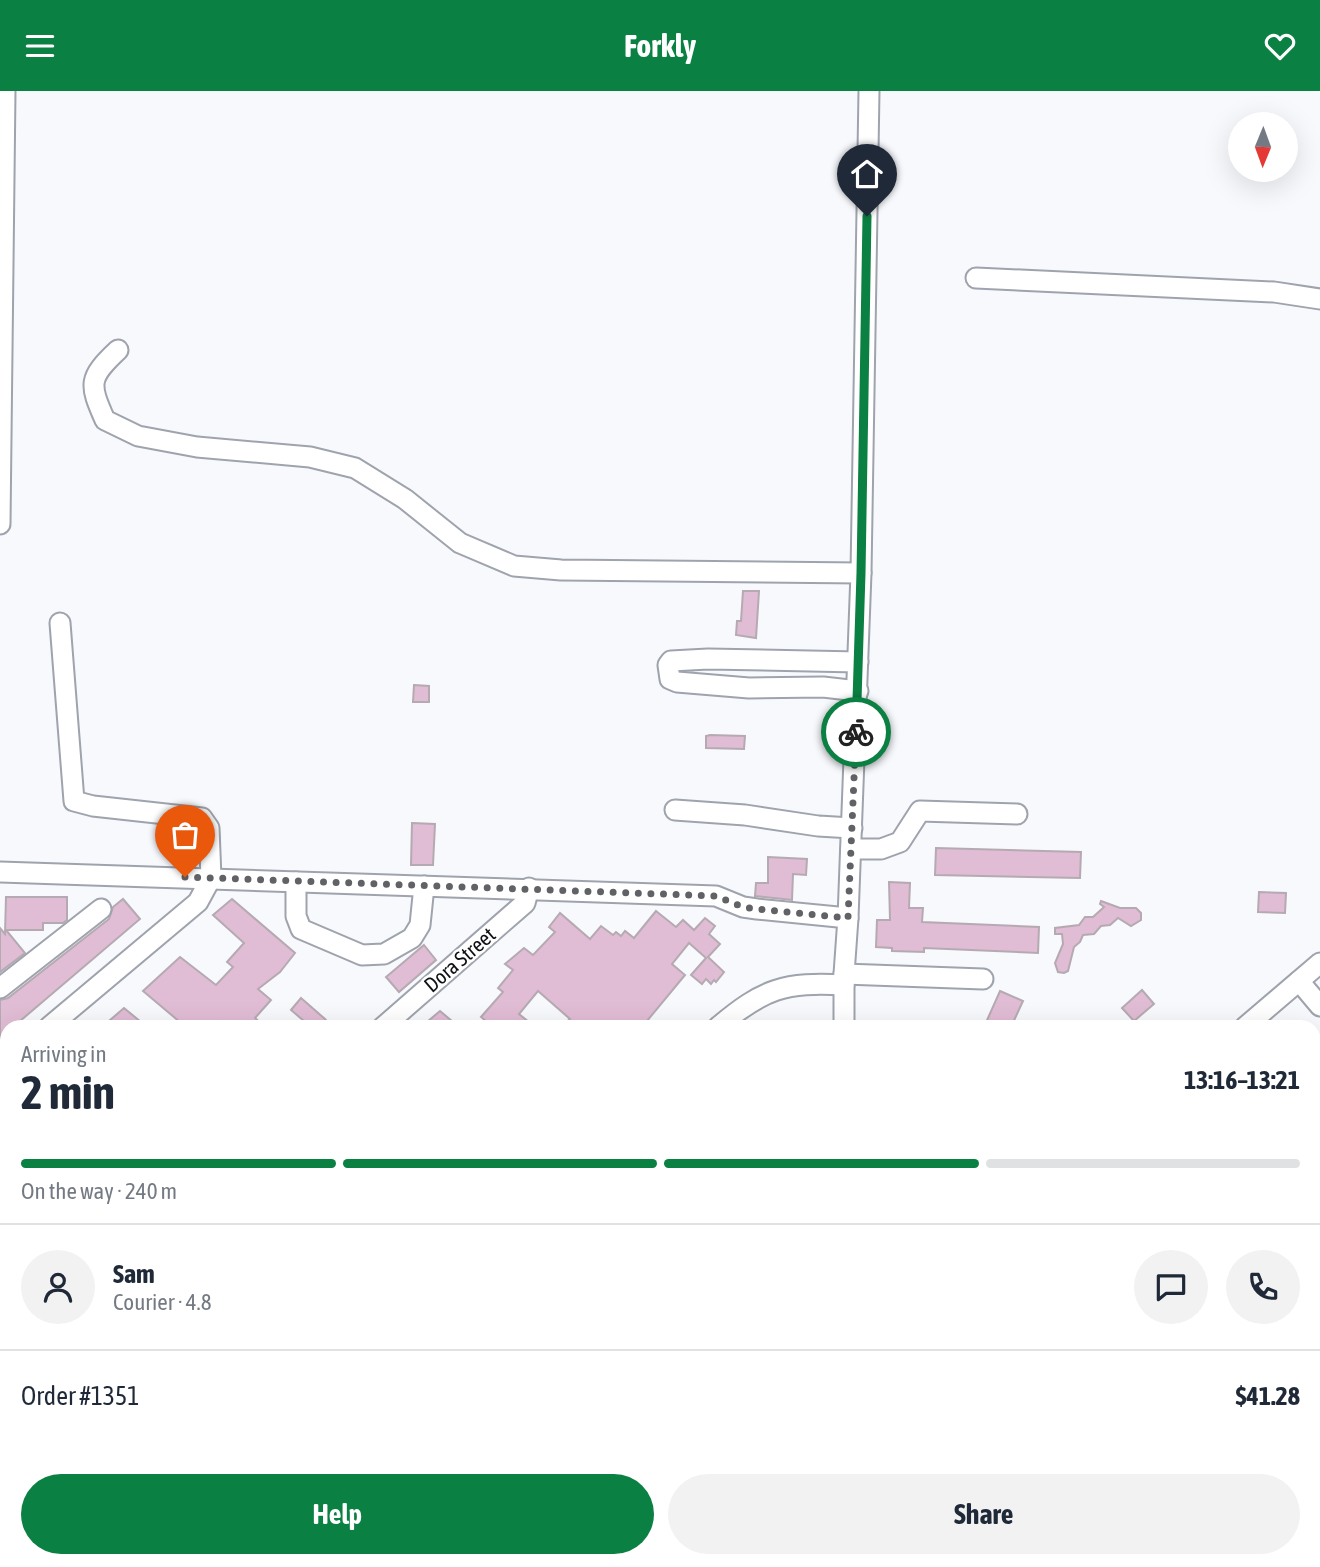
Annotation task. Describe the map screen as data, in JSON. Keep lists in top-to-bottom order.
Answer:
{
  "streets": {
    "street": ["Dora Street"]
  },
  "north": "bottom",
  "page": {
    "header": "Forkly",
    "heading": ["2 min", "Arriving in", "13:16–13:21"],
    "panel": [
      "Sam",
      "Courier · 4.8",
      "Order #1351",
      "$41.28"
    ],
    "bar": "On the way · 240 m",
    "buttons": ["Help", "Share"]
  }
}
